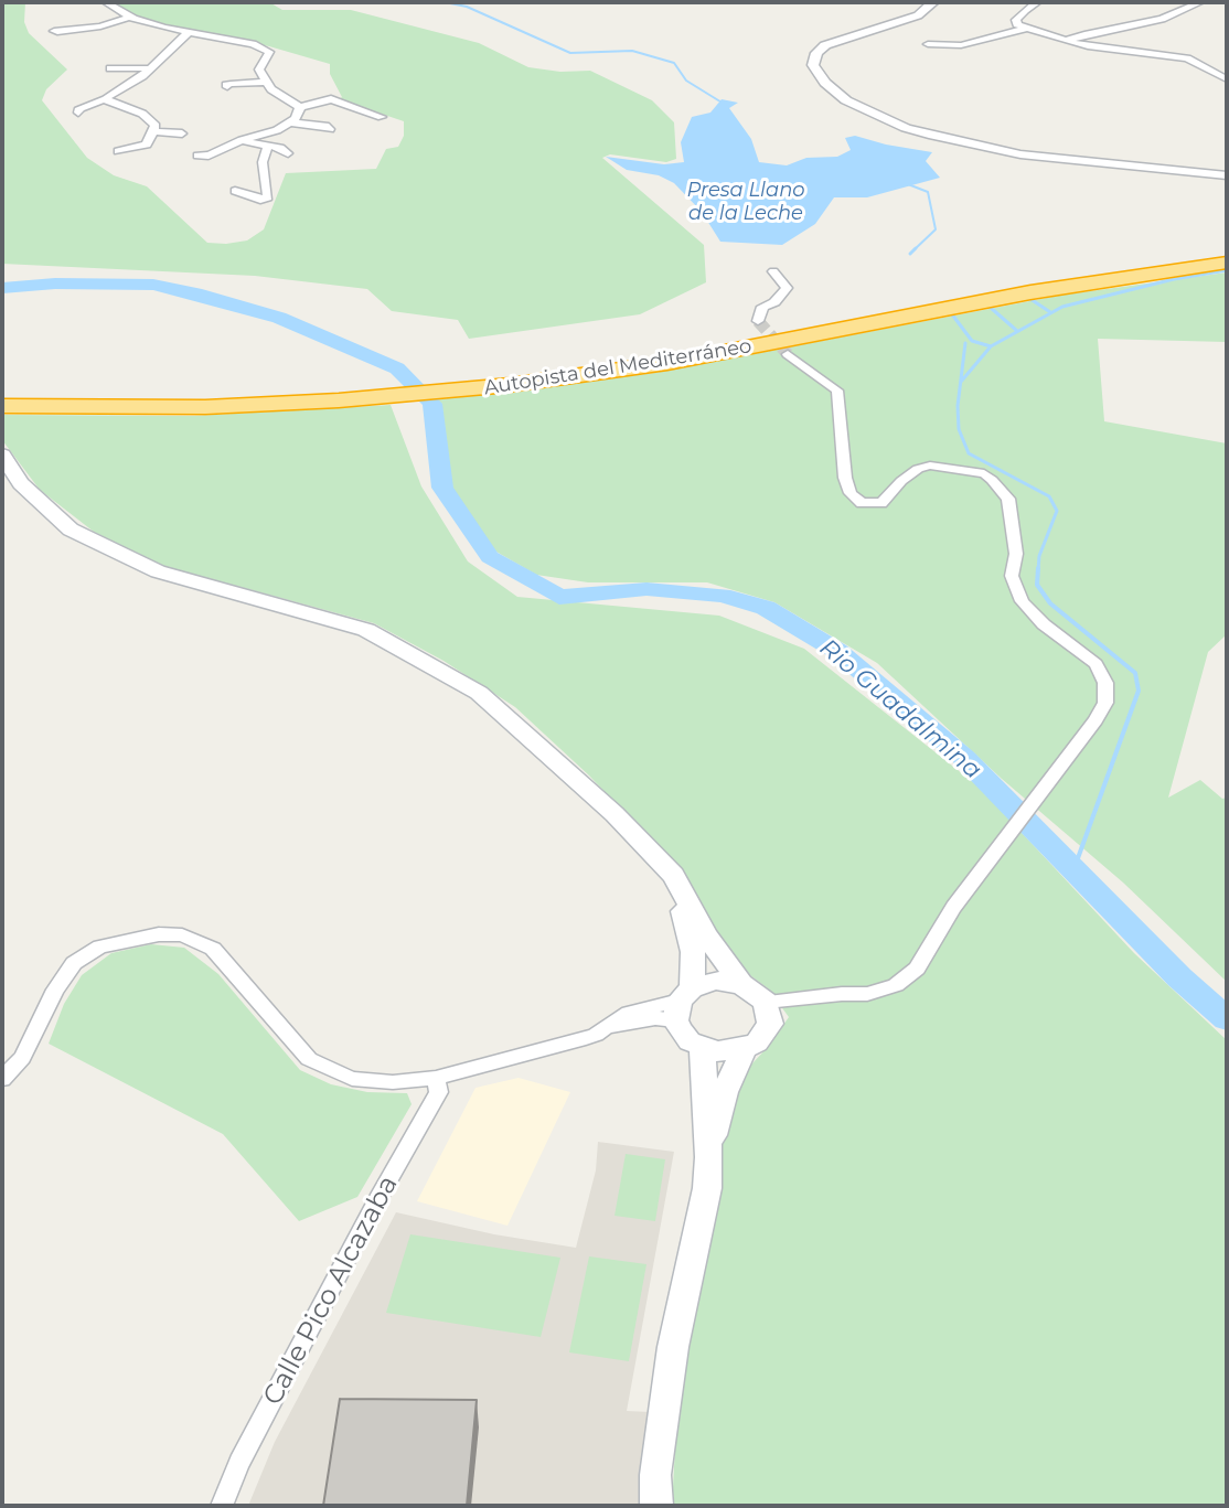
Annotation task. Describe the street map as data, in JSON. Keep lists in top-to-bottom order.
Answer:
{
  "streets": {
    "highway": ["Autopista del Mediterráneo"],
    "street": ["Calle Pico Alcazaba"]
  },
  "water": ["Presa Llano de la Leche", "Rio Guadalmina"]
}
